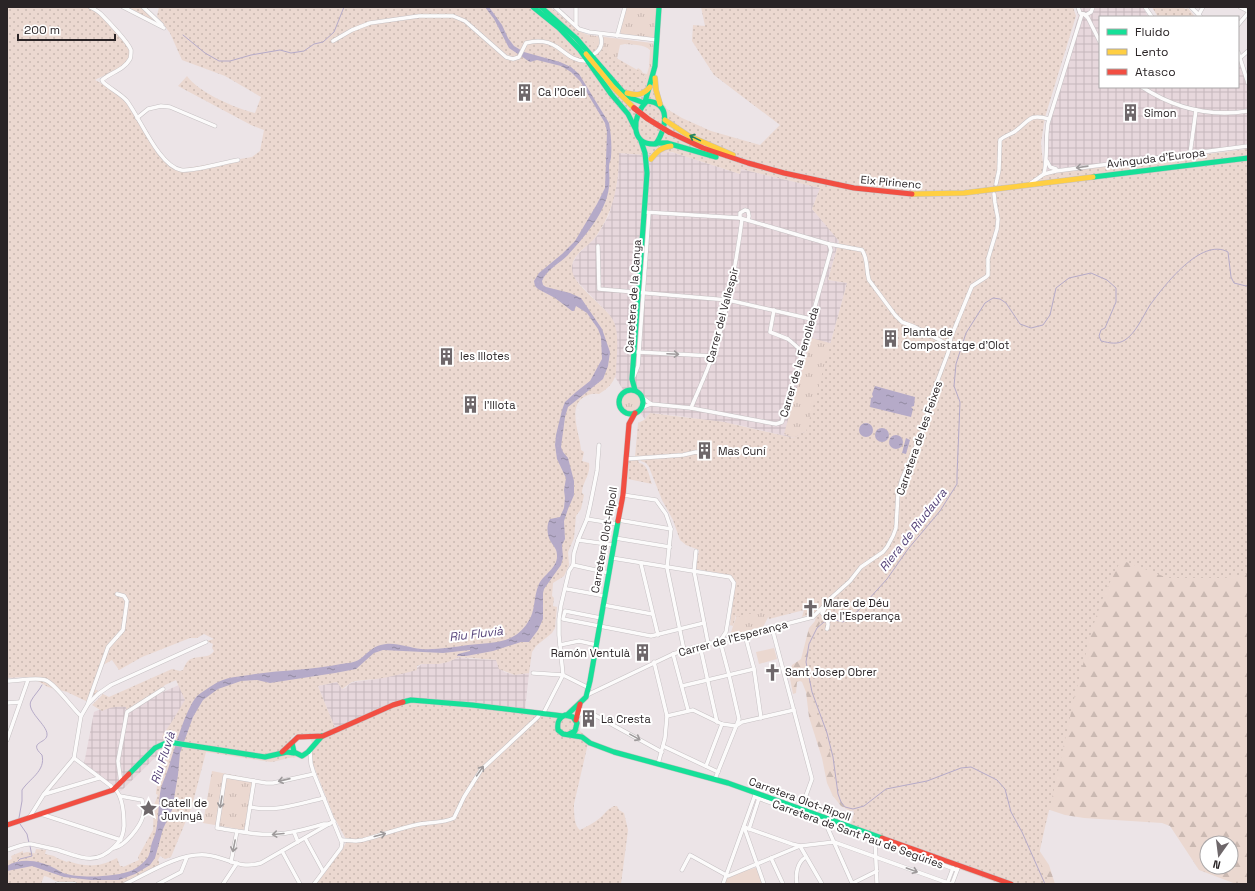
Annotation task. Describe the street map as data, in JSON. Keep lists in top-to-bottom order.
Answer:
{
  "streets": {
    "main road": ["Eix Pirinenc", "Carretera Olot-Ripoll"],
    "street": [
      "Avinguda d'Europa",
      "Carrer del Vallespir",
      "Carrer de la Fenolleda",
      "Carretera de les Feixes",
      "Carrer de l'Esperança",
      "Carretera de Sant Pau de Segúries"
    ]
  },
  "crossings": [
    ["Avinguda d'Europa", "Eix Pirinenc"],
    ["Carrer del Vallespir", "Carrer de la Fenolleda"],
    ["Carretera de les Feixes", "Carrer de l'Esperança"],
    ["Carretera Olot-Ripoll", "Carrer de l'Esperança"],
    ["Carretera Olot-Ripoll", "Carretera de Sant Pau de Segúries"]
  ],
  "one_way": ["Avinguda d'Europa"],
  "water": ["Riera de Riudaura", "Riu Fluvià"],
  "places": {
    "building": [
      "Ca l'Ocell",
      "Simon",
      "Planta de Compostatge d'Olot",
      "les Illotes",
      "l'Illota",
      "Mas Cuní",
      "Ramón Ventulà",
      "La Cresta"
    ],
    "church": ["Mare de Déu de l'Esperança", "Sant Josep Obrer"],
    "place": ["Catell de Juvinyà"]
  },
  "legend": ["Fluido", "Lento", "Atasco"],
  "scale_bar": "200 m",
  "north": "bottom"
}
